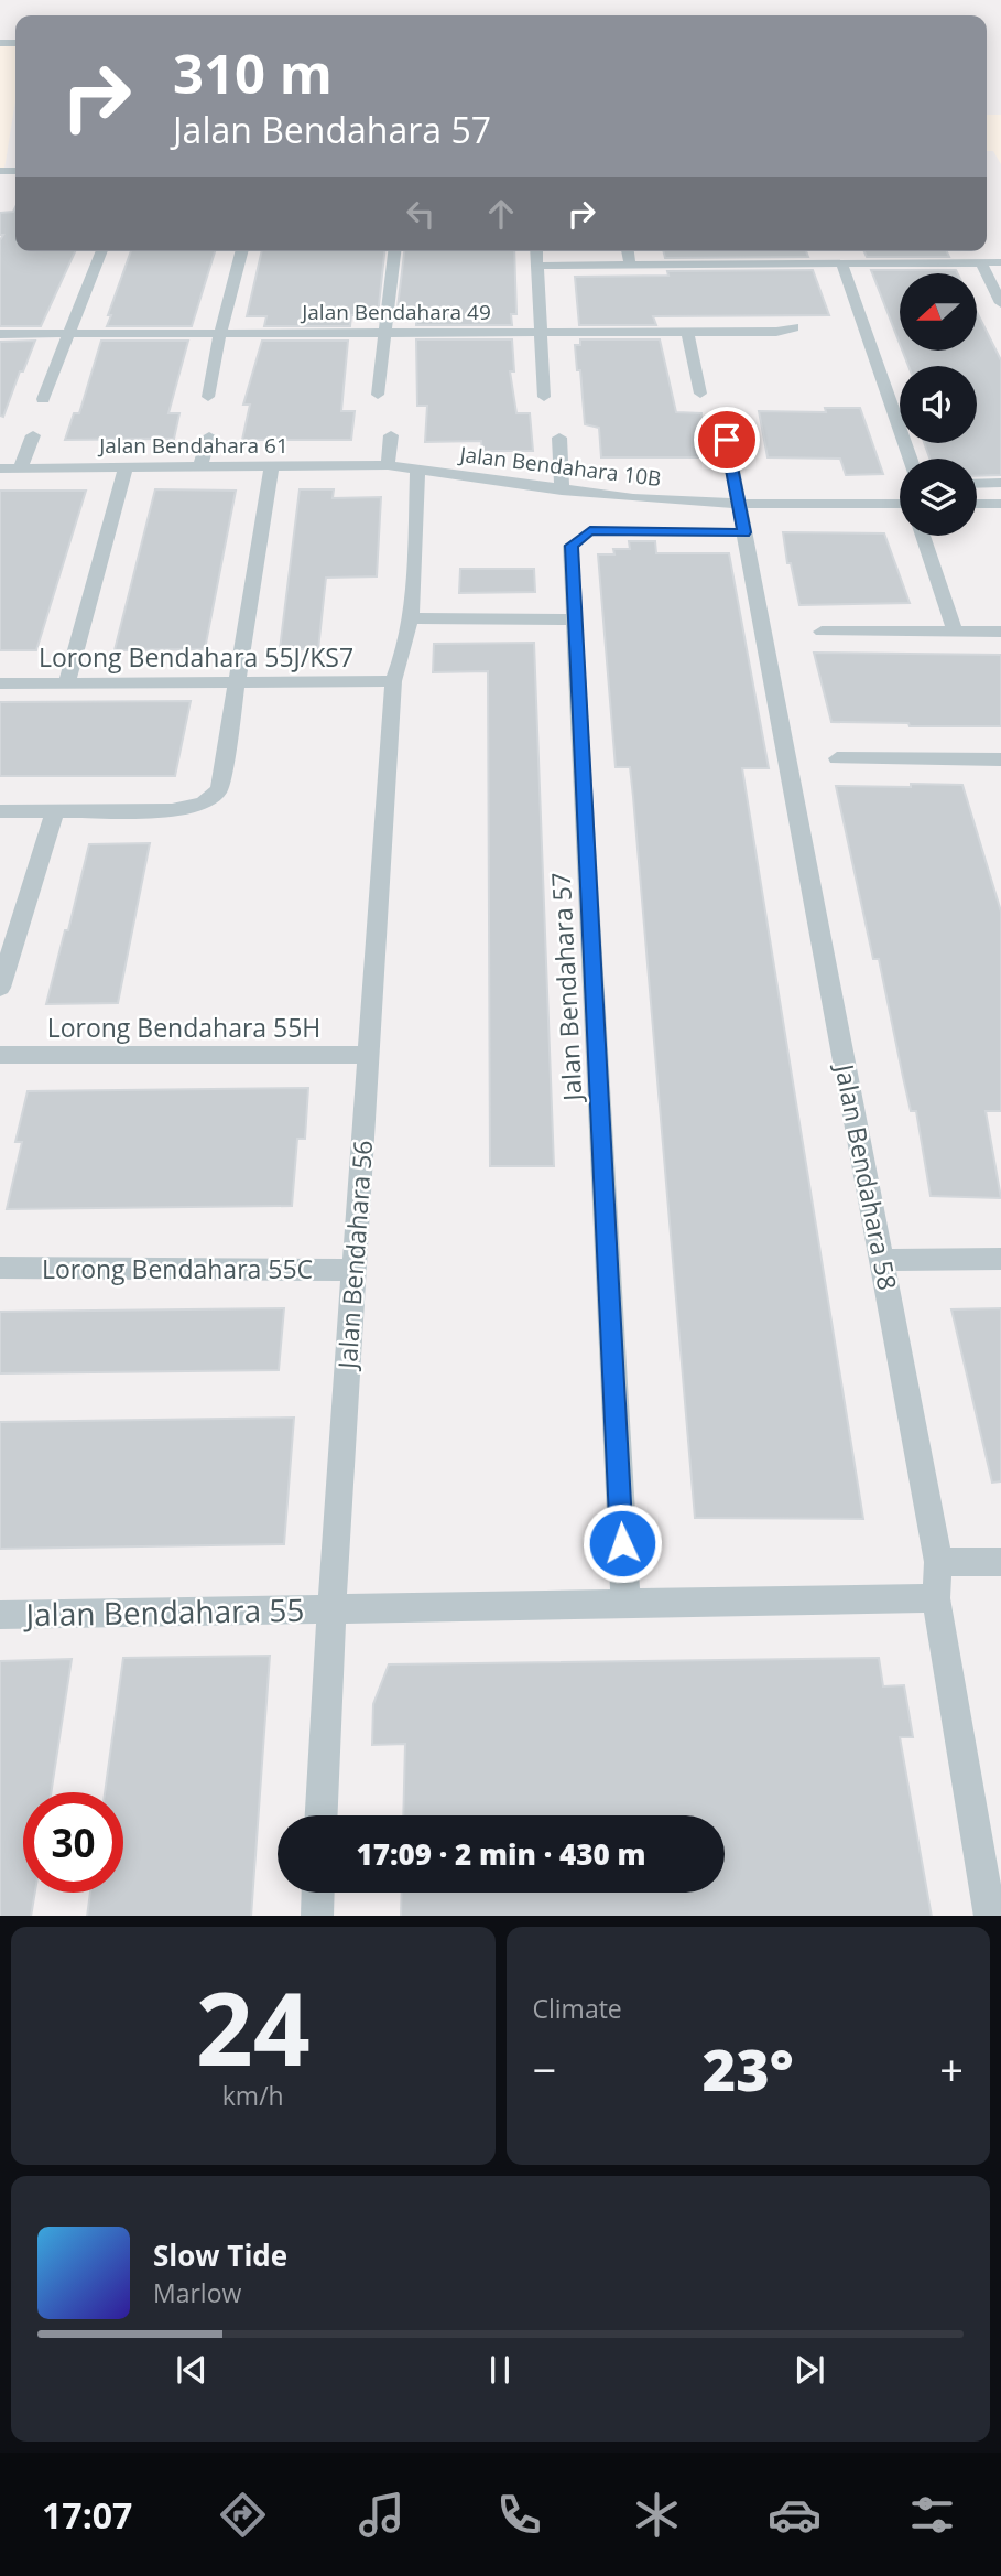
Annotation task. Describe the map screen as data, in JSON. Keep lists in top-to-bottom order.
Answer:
{
  "streets": {
    "street": [
      "Jalan Bendahara 49",
      "Jalan Bendahara 61",
      "Jalan Bendahara 10B",
      "Lorong Bendahara 55J/KS7",
      "Jalan Bendahara 57",
      "Lorong Bendahara 55H",
      "Jalan Bendahara 58",
      "Jalan Bendahara 56",
      "Lorong Bendahara 55C",
      "Jalan Bendahara 55"
    ]
  },
  "crossings": [
    ["Jalan Bendahara 61", "Jalan Bendahara 10B"],
    ["Jalan Bendahara 10B", "Jalan Bendahara 58"],
    ["Jalan Bendahara 10B", "Jalan Bendahara 56"],
    ["Lorong Bendahara 55J/KS7", "Jalan Bendahara 56"],
    ["Jalan Bendahara 57", "Jalan Bendahara 58"],
    ["Jalan Bendahara 57", "Jalan Bendahara 55"],
    ["Lorong Bendahara 55H", "Jalan Bendahara 56"],
    ["Jalan Bendahara 58", "Jalan Bendahara 55"],
    ["Jalan Bendahara 56", "Lorong Bendahara 55C"],
    ["Jalan Bendahara 56", "Jalan Bendahara 55"]
  ],
  "north": "left",
  "page": {
    "turn": ["310 m", "Jalan Bendahara 57"],
    "limit": "30",
    "trip": "17:09 · 2 min · 430 m",
    "tile": [
      ["24", "km/h"],
      "Climate"
    ],
    "heat": ["−", "23°", "+"],
    "song": ["Slow Tide", "Marlow"],
    "tabs": "17:07"
  }
}
